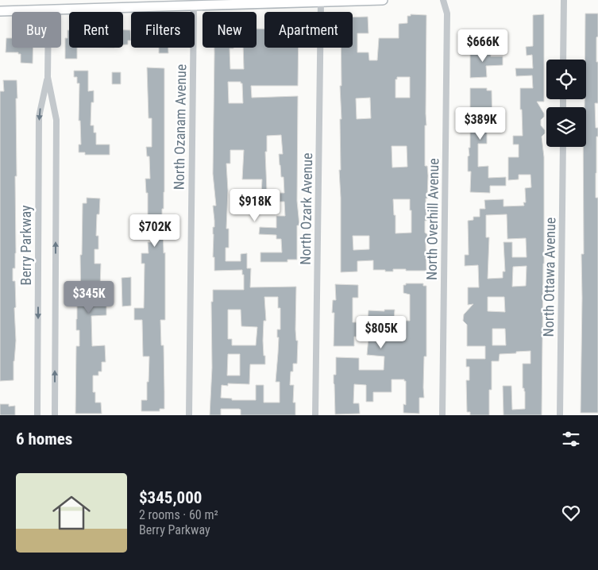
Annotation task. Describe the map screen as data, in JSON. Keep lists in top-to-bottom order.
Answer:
{
  "streets": {
    "street": [
      "North Ozanam Avenue",
      "North Ozark Avenue",
      "North Overhill Avenue",
      "Berry Parkway",
      "North Ottawa Avenue"
    ]
  },
  "page": {
    "chip": [
      "Buy",
      "Rent",
      "Filters",
      "New",
      "Apartment"
    ],
    "price": [
      "$666K",
      "$389K",
      "$918K",
      "$702K",
      "$345K",
      "$805K"
    ],
    "heading": "6 homes",
    "list": [
      {
        "name": "$345,000",
        "note": "2 rooms · 60 m² · Berry Parkway"
      }
    ]
  }
}
